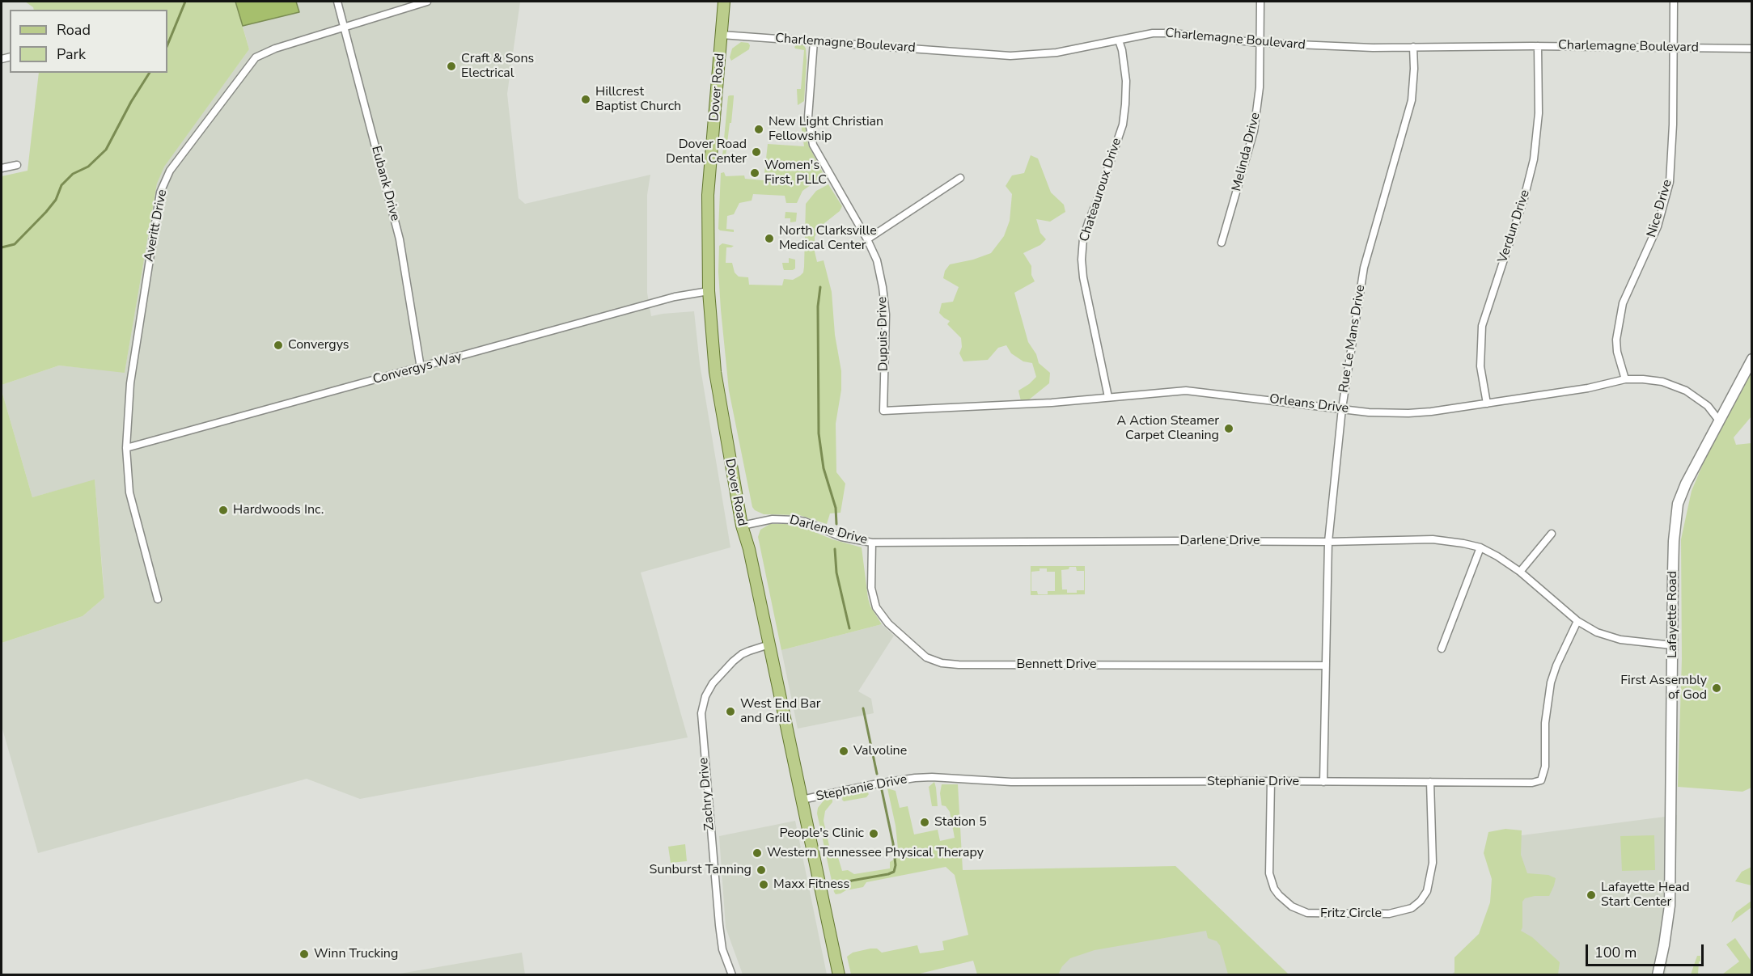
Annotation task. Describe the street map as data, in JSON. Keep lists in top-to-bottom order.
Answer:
{
  "streets": {
    "main road": ["Dover Road", "Lafayette Road"],
    "street": [
      "Charlemagne Boulevard",
      "Melinda Drive",
      "Eubank Drive",
      "Chateauroux Drive",
      "Nice Drive",
      "Averitt Drive",
      "Verdun Drive",
      "Dupuis Drive",
      "Rue Le Mans Drive",
      "Convergys Way",
      "Orleans Drive",
      "Darlene Drive",
      "Bennett Drive",
      "Stephanie Drive",
      "Zachry Drive",
      "Fritz Circle"
    ]
  },
  "crossings": [
    ["Charlemagne Boulevard", "Dover Road"],
    ["Charlemagne Boulevard", "Melinda Drive"],
    ["Charlemagne Boulevard", "Chateauroux Drive"],
    ["Charlemagne Boulevard", "Nice Drive"],
    ["Charlemagne Boulevard", "Verdun Drive"],
    ["Charlemagne Boulevard", "Dupuis Drive"],
    ["Charlemagne Boulevard", "Rue Le Mans Drive"],
    ["Dover Road", "Convergys Way"],
    ["Dover Road", "Darlene Drive"],
    ["Dover Road", "Stephanie Drive"],
    ["Dover Road", "Zachry Drive"],
    ["Eubank Drive", "Averitt Drive"],
    ["Eubank Drive", "Convergys Way"],
    ["Chateauroux Drive", "Orleans Drive"],
    ["Nice Drive", "Orleans Drive"],
    ["Averitt Drive", "Convergys Way"],
    ["Verdun Drive", "Orleans Drive"],
    ["Dupuis Drive", "Orleans Drive"],
    ["Rue Le Mans Drive", "Orleans Drive"],
    ["Rue Le Mans Drive", "Darlene Drive"],
    ["Rue Le Mans Drive", "Bennett Drive"],
    ["Rue Le Mans Drive", "Stephanie Drive"],
    ["Orleans Drive", "Lafayette Road"],
    ["Darlene Drive", "Lafayette Road"],
    ["Darlene Drive", "Bennett Drive"],
    ["Darlene Drive", "Stephanie Drive"],
    ["Stephanie Drive", "Fritz Circle"]
  ],
  "places": [
    "Craft & Sons Electrical",
    "Hillcrest Baptist Church",
    "New Light Christian Fellowship",
    "Dover Road Dental Center",
    "Women's First, PLLC",
    "North Clarksville Medical Center",
    "Convergys",
    "A Action Steamer Carpet Cleaning",
    "Hardwoods Inc.",
    "First Assembly of God",
    "West End Bar and Grill",
    "Valvoline",
    "Station 5",
    "People's Clinic",
    "Western Tennessee Physical Therapy",
    "Sunburst Tanning",
    "Maxx Fitness",
    "Lafayette Head Start Center",
    "Winn Trucking"
  ],
  "legend": ["Road", "Park"],
  "scale_bar": "100 m"
}
